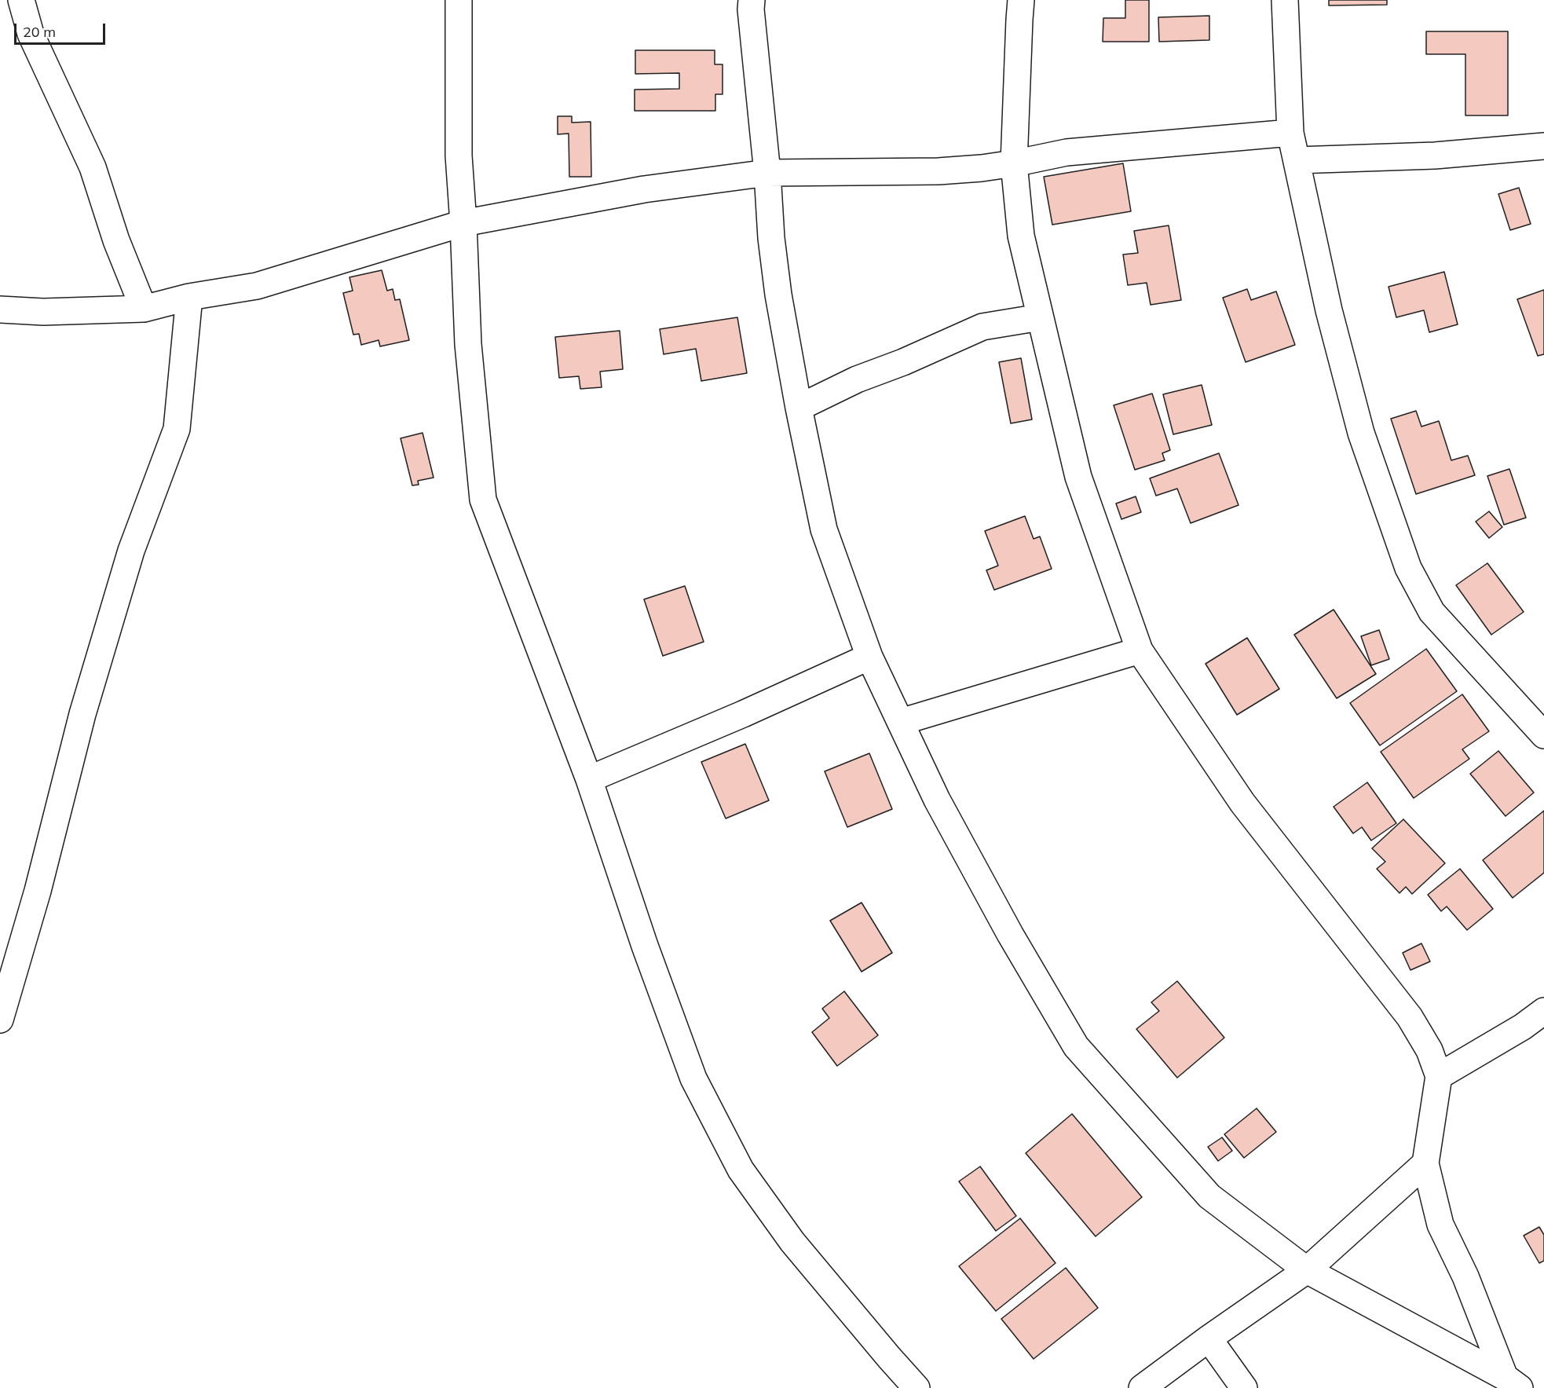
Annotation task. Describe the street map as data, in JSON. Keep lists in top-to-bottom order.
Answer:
{
  "scale_bar": "20 m"
}
